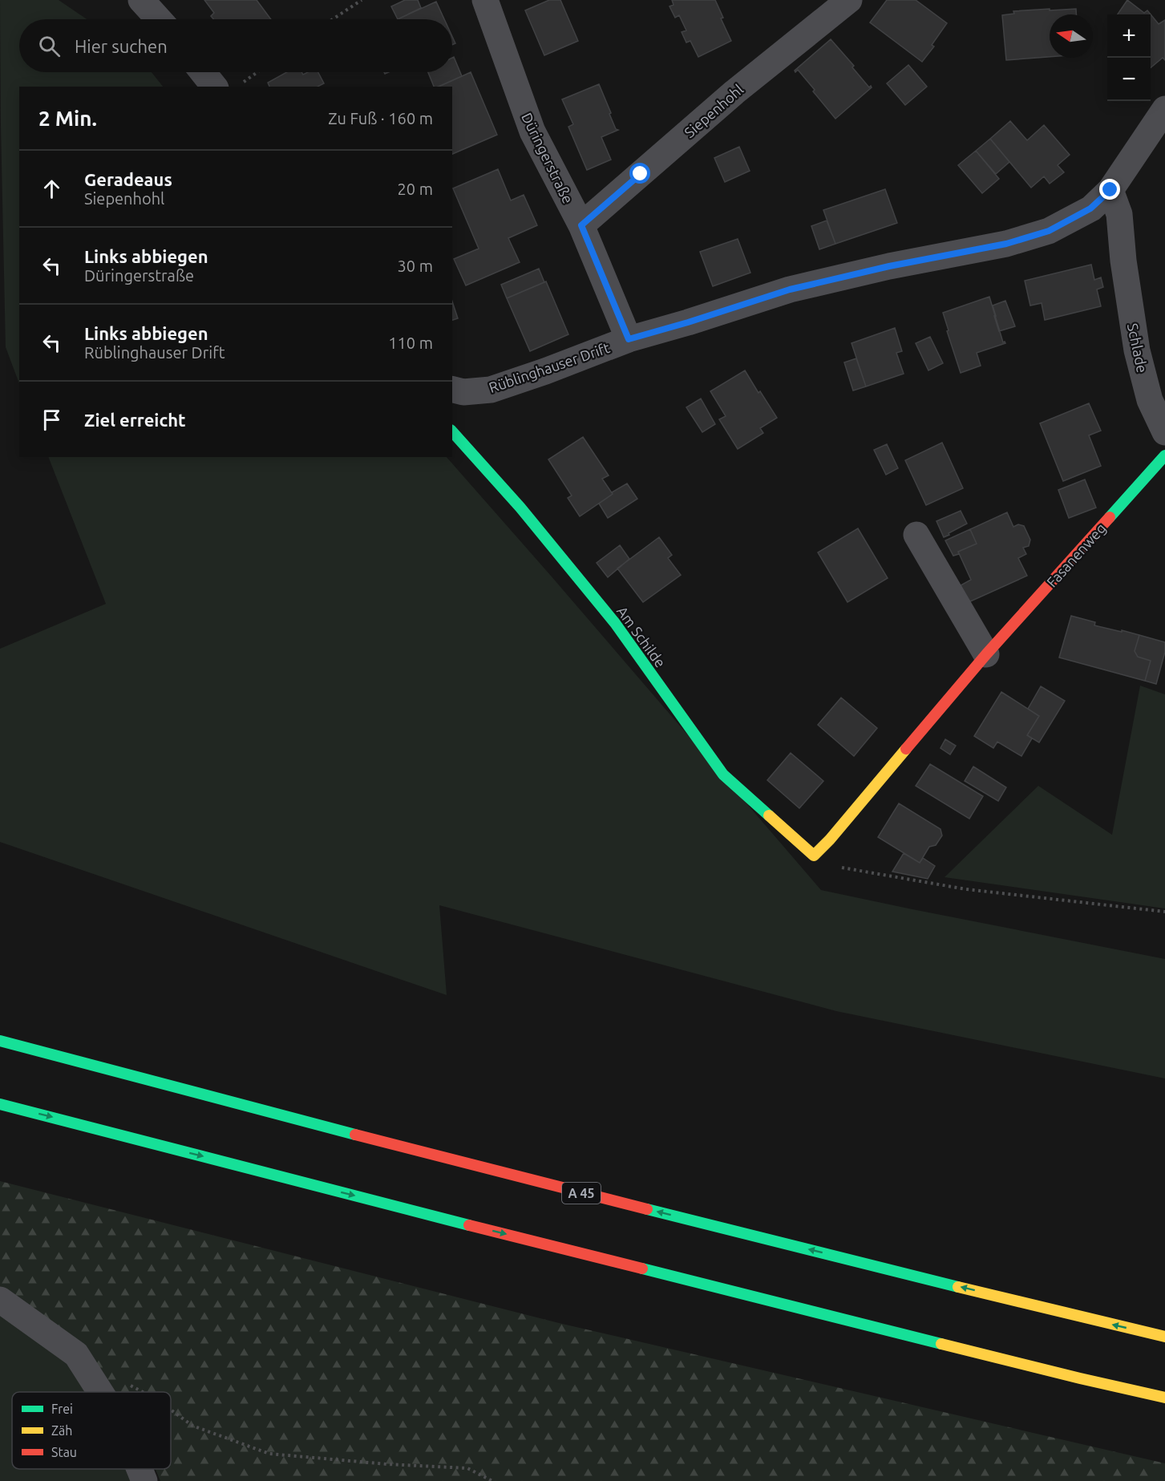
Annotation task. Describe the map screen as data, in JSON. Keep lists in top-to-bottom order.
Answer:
{
  "streets": {
    "main road": ["Fasanenweg", "Am Schilde", "A 45"],
    "street": [
      "Siepenhohl",
      "Düringerstraße",
      "Schlade",
      "Rüblinghauser Drift"
    ]
  },
  "crossings": [
    ["Siepenhohl", "Düringerstraße"],
    ["Düringerstraße", "Rüblinghauser Drift"],
    ["Schlade", "Rüblinghauser Drift"],
    ["Fasanenweg", "Am Schilde"]
  ],
  "legend": ["Frei", "Zäh", "Stau"],
  "north": "left",
  "page": {
    "map_buttons": ["+", "−"],
    "search": "Hier suchen",
    "heading": ["2 Min.", "Zu Fuß · 160 m"],
    "list": [
      ["Geradeaus", "Siepenhohl", "20 m"],
      ["Links abbiegen", "Düringerstraße", "30 m"],
      ["Links abbiegen", "Rüblinghauser Drift", "110 m"],
      "Ziel erreicht"
    ]
  }
}
